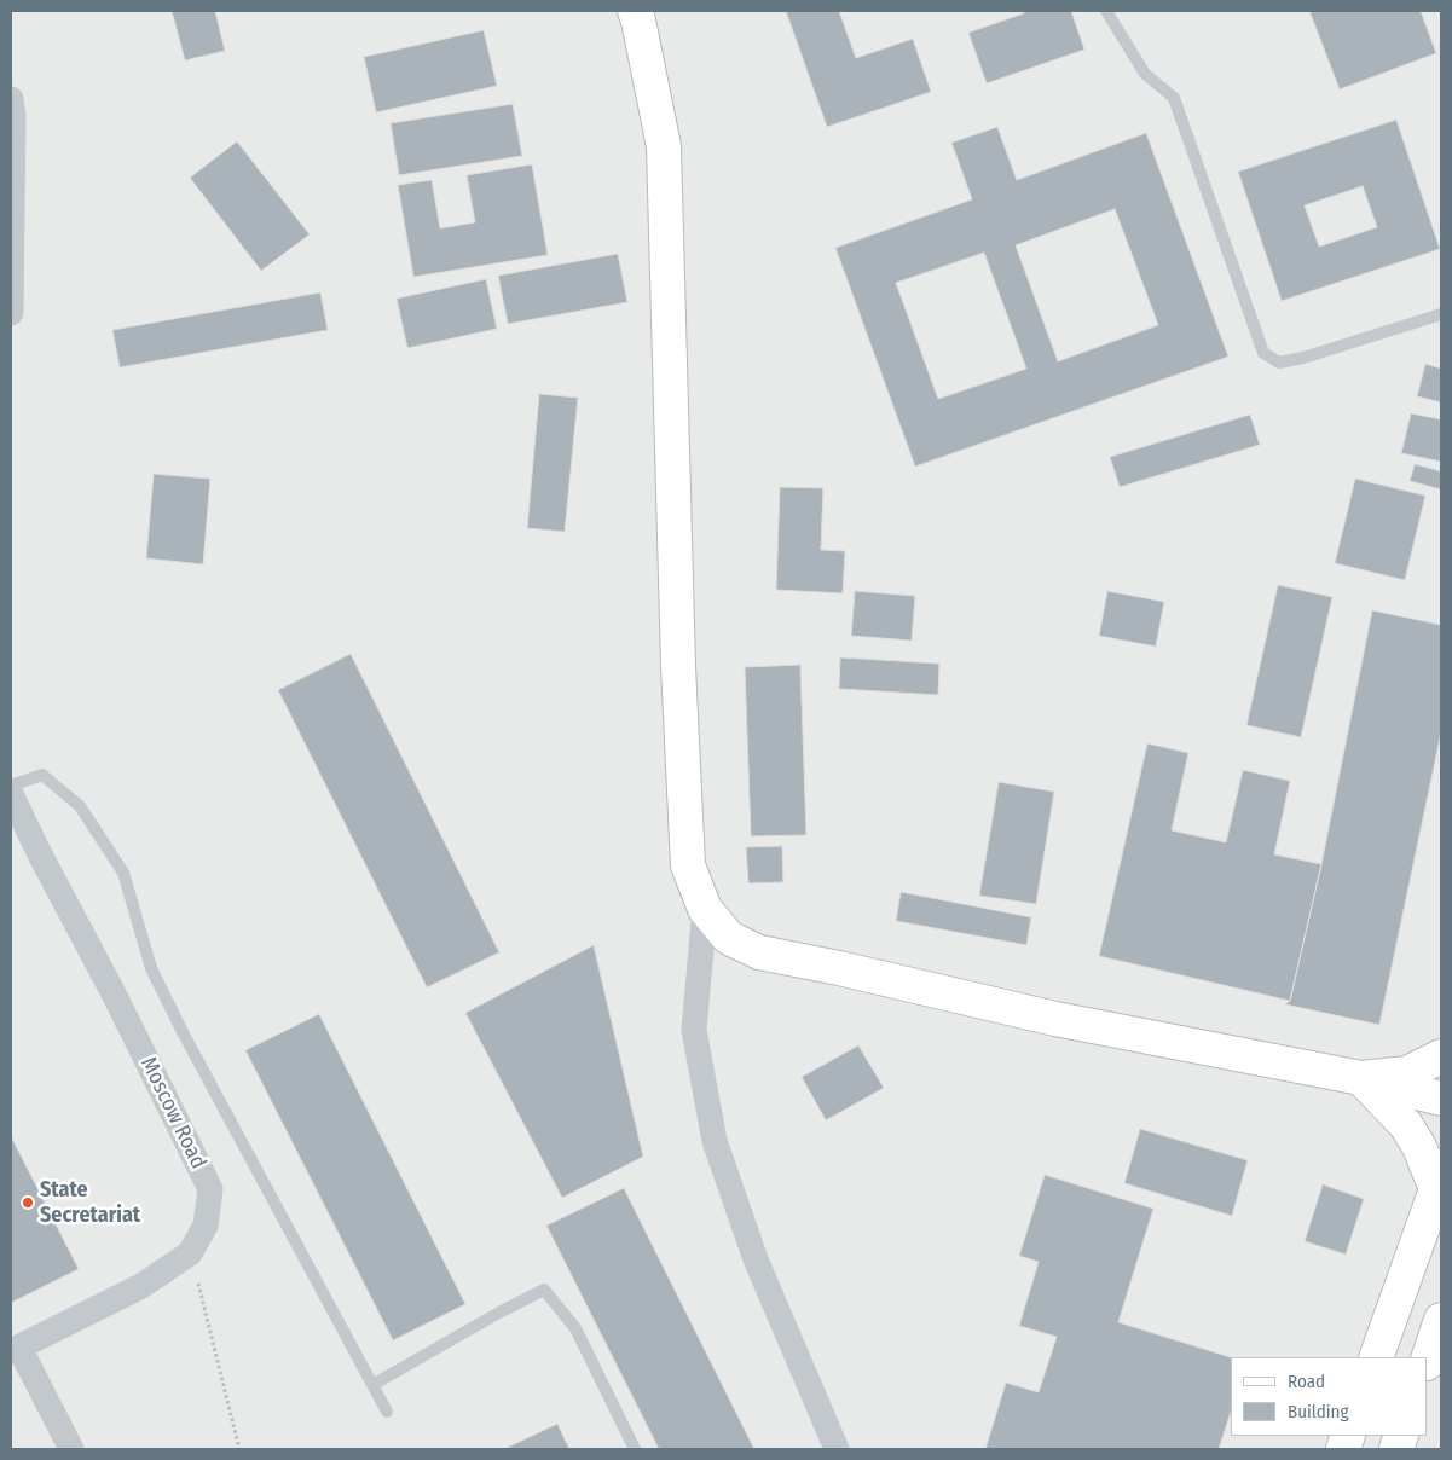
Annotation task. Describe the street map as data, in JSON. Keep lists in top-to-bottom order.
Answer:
{
  "streets": {
    "street": ["Moscow Road"]
  },
  "places": ["State Secretariat"],
  "legend": ["Road", "Building"]
}
